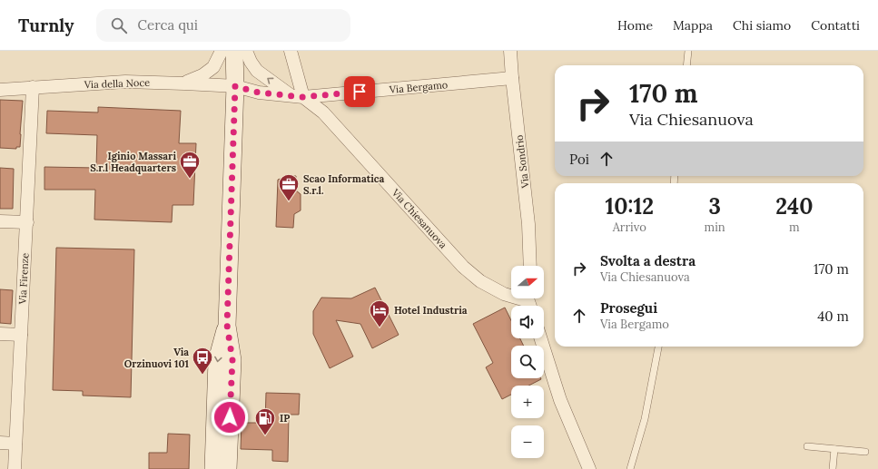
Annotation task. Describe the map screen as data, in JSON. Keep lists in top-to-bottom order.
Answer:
{
  "streets": {
    "street": [
      "Via della Noce",
      "Via Bergamo",
      "Via Sondrio",
      "Via Chiesanuova",
      "Via Firenze"
    ]
  },
  "crossings": [
    ["Via della Noce", "Via Chiesanuova"],
    ["Via della Noce", "Via Firenze"],
    ["Via Bergamo", "Via Sondrio"],
    ["Via Bergamo", "Via Chiesanuova"]
  ],
  "places": {
    "office": ["Iginio Massari S.r.l Headquarters", "Scao Informatica S.r.l."],
    "hotel": ["Hotel Industria"],
    "bus stop": ["Via Orzinuovi 101"],
    "fuel station": ["IP"]
  },
  "north": "right",
  "page": {
    "header": "Turnly",
    "search": "Cerca qui",
    "nav": [
      "Home",
      "Mappa",
      "Chi siamo",
      "Contatti"
    ],
    "turn": ["170 m", "Via Chiesanuova"],
    "then": "Poi",
    "eta": [
      "10:12",
      "Arrivo",
      "3",
      "min",
      "240",
      "m"
    ],
    "list": [
      {
        "name": "Svolta a destra",
        "note": "Via Chiesanuova",
        "value": "170 m"
      },
      {
        "name": "Prosegui",
        "note": "Via Bergamo",
        "value": "40 m"
      }
    ],
    "map_buttons": ["+", "−"]
  }
}
